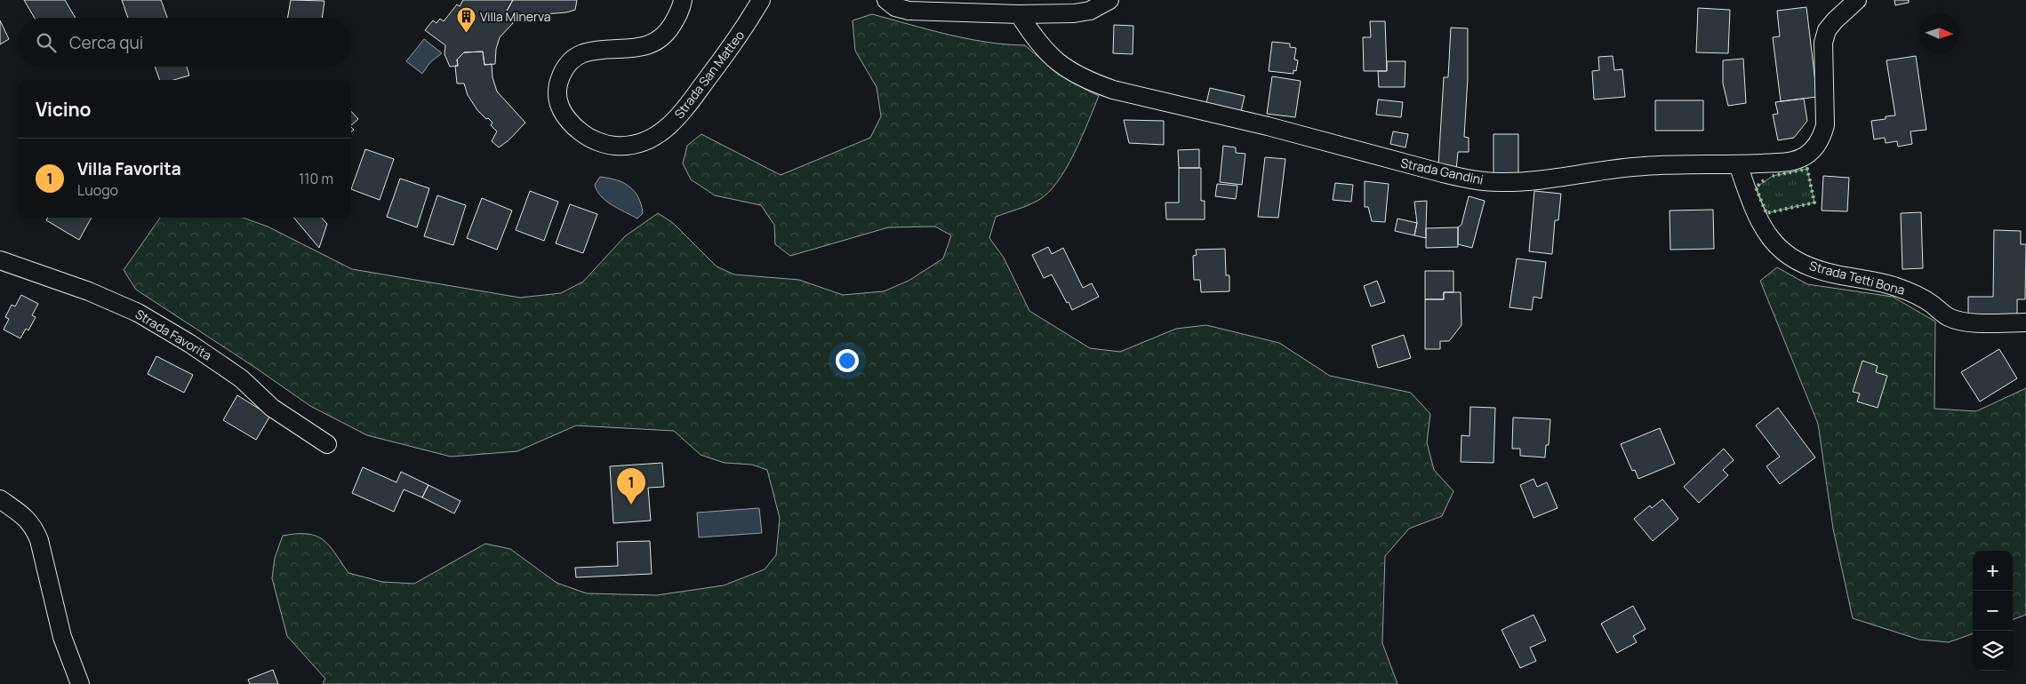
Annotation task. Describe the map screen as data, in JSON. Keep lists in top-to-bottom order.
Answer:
{
  "streets": {
    "street": [
      "Strada San Matteo",
      "Strada Gandini",
      "Strada Tetti Bona",
      "Strada Favorita"
    ]
  },
  "crossings": [
    ["Strada Gandini", "Strada Tetti Bona"]
  ],
  "places": {
    "building": ["Villa Minerva"]
  },
  "north": "right",
  "page": {
    "search": "Cerca qui",
    "heading": "Vicino",
    "list": [
      {
        "mark": "1",
        "name": "Villa Favorita",
        "note": "Luogo",
        "value": "110 m"
      }
    ],
    "pins": "1",
    "map_buttons": ["+", "−"]
  }
}
